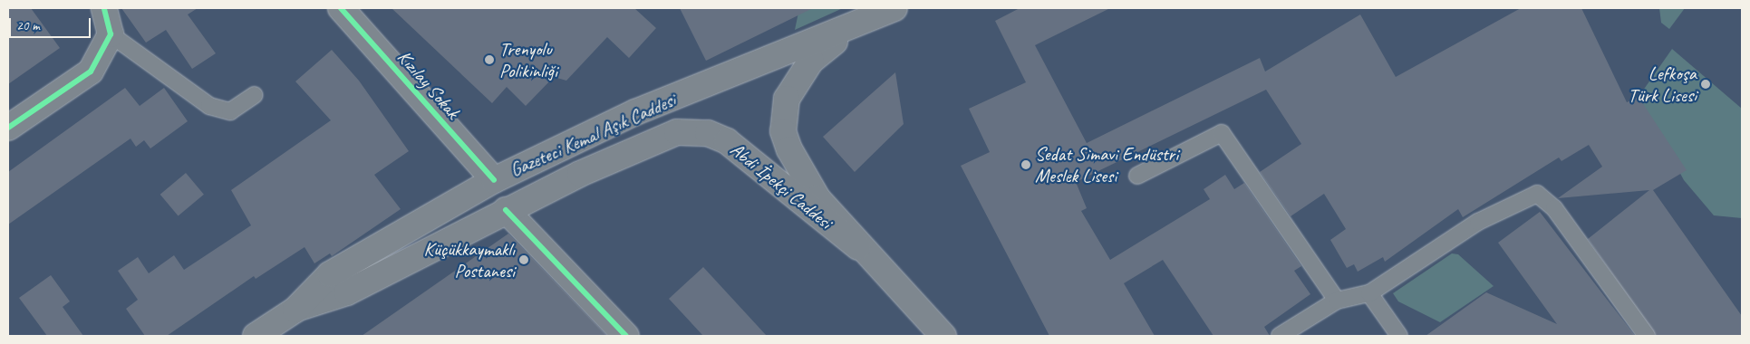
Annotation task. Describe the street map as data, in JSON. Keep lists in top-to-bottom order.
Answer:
{
  "streets": {
    "main road": ["Kızılay Sokak", "Gazeteci Kemal Aşık Caddesi", "Abdi İpekçi Caddesi"]
  },
  "crossings": [
    ["Kızılay Sokak", "Gazeteci Kemal Aşık Caddesi"],
    ["Gazeteci Kemal Aşık Caddesi", "Abdi İpekçi Caddesi"]
  ],
  "places": [
    "Trenyolu Polikinliği",
    "Lefkoşa Türk Lisesi",
    "Sedat Simavi Endüstri Meslek Lisesi",
    "Küçükkaymaklı Postanesi"
  ],
  "scale_bar": "20 m"
}
